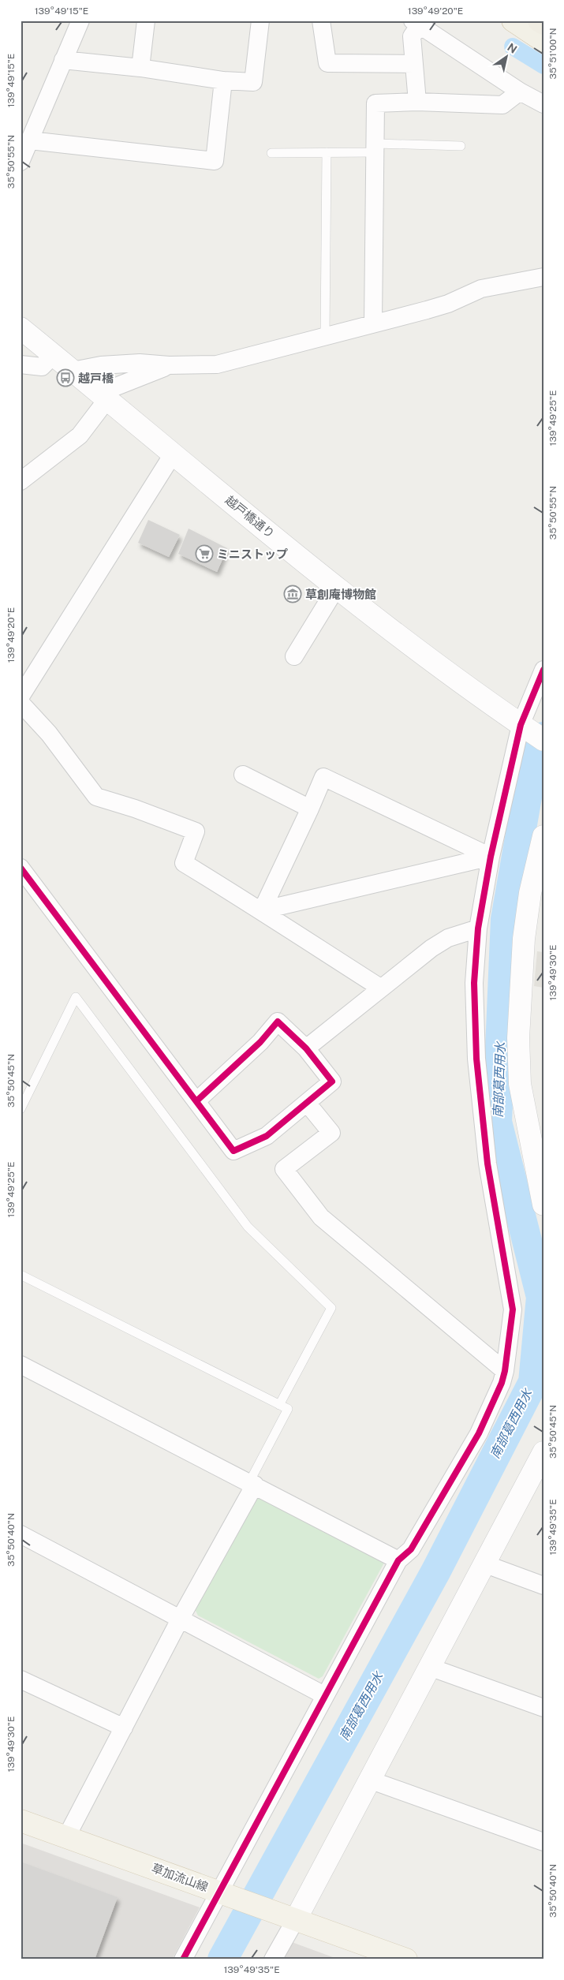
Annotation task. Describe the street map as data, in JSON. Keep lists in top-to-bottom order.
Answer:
{
  "streets": {
    "main road": ["草加流山線"],
    "street": ["越戸橋通り"]
  },
  "water": ["南部葛西用水"],
  "places": {
    "bus stop": ["越戸橋"],
    "supermarket": ["ミニストップ"],
    "museum": ["草創庵博物館"]
  },
  "north": "top right",
  "coordinates": [
    "139°49'15\"E",
    "139°49'20\"E",
    "35°51'00\"N",
    "35°50'55\"N",
    "139°49'25\"E",
    "139°49'30\"E",
    "35°50'45\"N",
    "139°49'35\"E",
    "35°50'40\"N"
  ]
}
